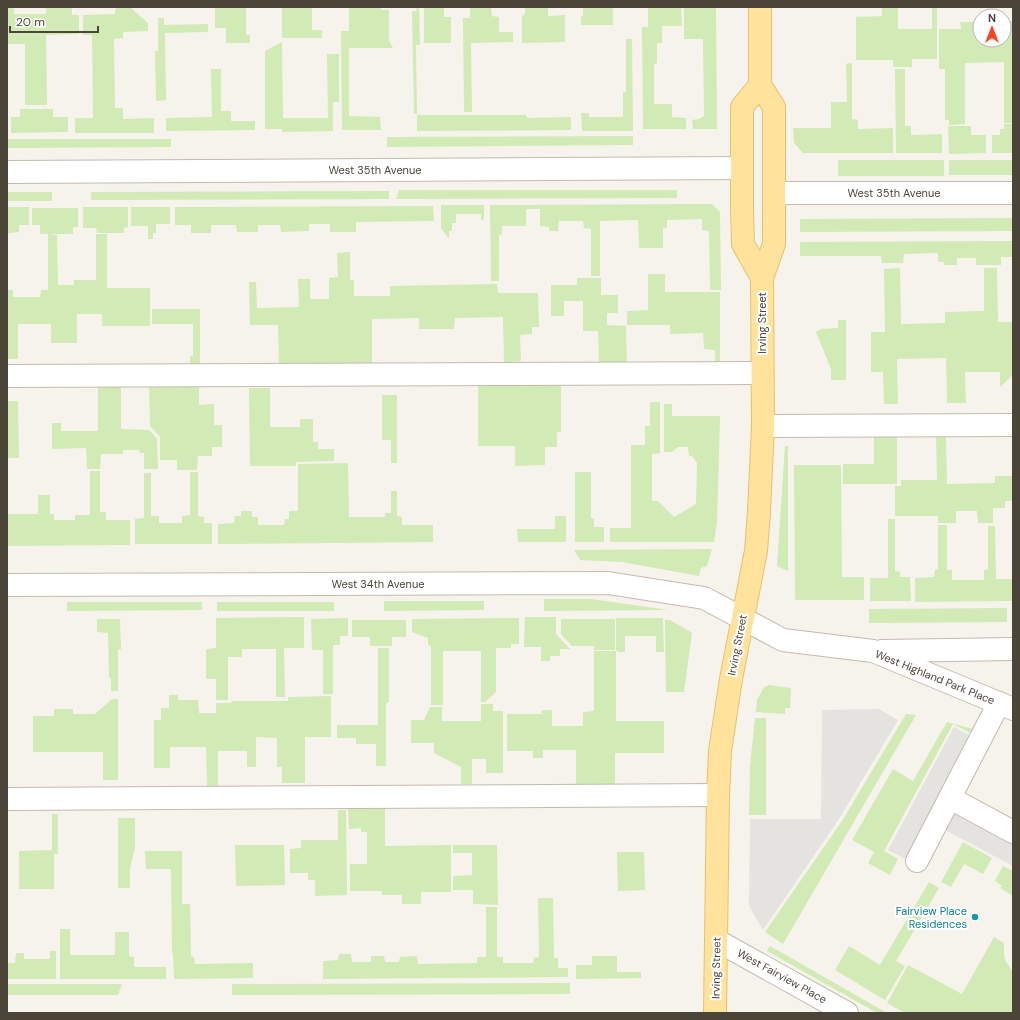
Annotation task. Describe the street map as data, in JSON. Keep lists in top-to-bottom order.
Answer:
{
  "streets": {
    "main road": ["Irving Street"],
    "street": [
      "West 35th Avenue",
      "West 34th Avenue",
      "West Highland Park Place",
      "West Fairview Place"
    ]
  },
  "crossings": [
    ["West 35th Avenue", "Irving Street"],
    ["Irving Street", "West 34th Avenue"],
    ["Irving Street", "West Highland Park Place"],
    ["Irving Street", "West Fairview Place"],
    ["West 34th Avenue", "West Highland Park Place"]
  ],
  "places": ["Fairview Place Residences"],
  "scale_bar": "20 m",
  "north": "top"
}
